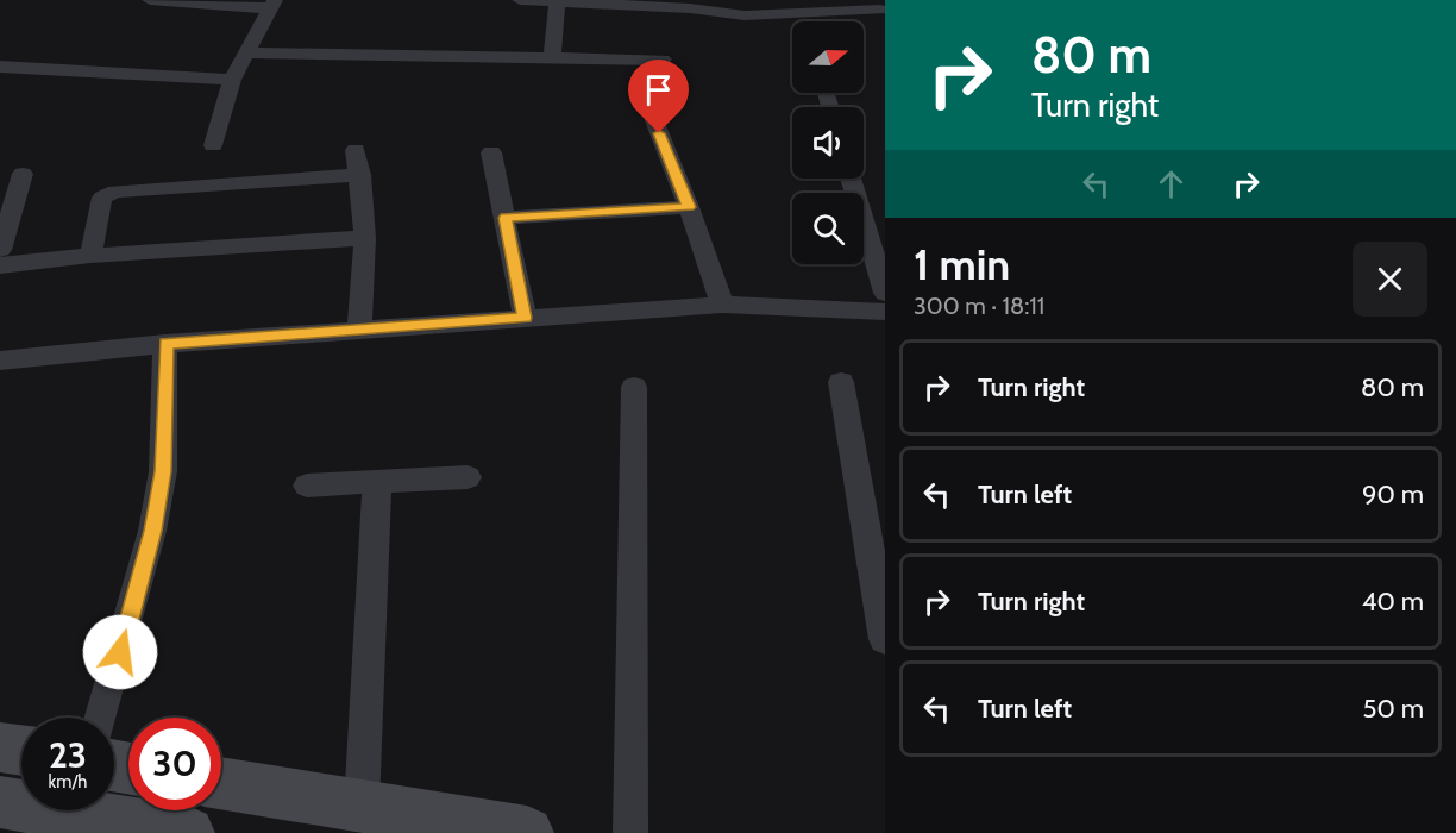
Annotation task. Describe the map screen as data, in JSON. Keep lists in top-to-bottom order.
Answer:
{
  "north": "right",
  "page": {
    "turn": ["80 m", "Turn right"],
    "heading": ["1 min", "300 m · 18:11"],
    "list": [
      {
        "name": "Turn right",
        "value": "80 m"
      },
      {
        "name": "Turn left",
        "value": "90 m"
      },
      {
        "name": "Turn right",
        "value": "40 m"
      },
      {
        "name": "Turn left",
        "value": "50 m"
      }
    ],
    "speed": "23 km/h",
    "limit": "30"
  }
}
